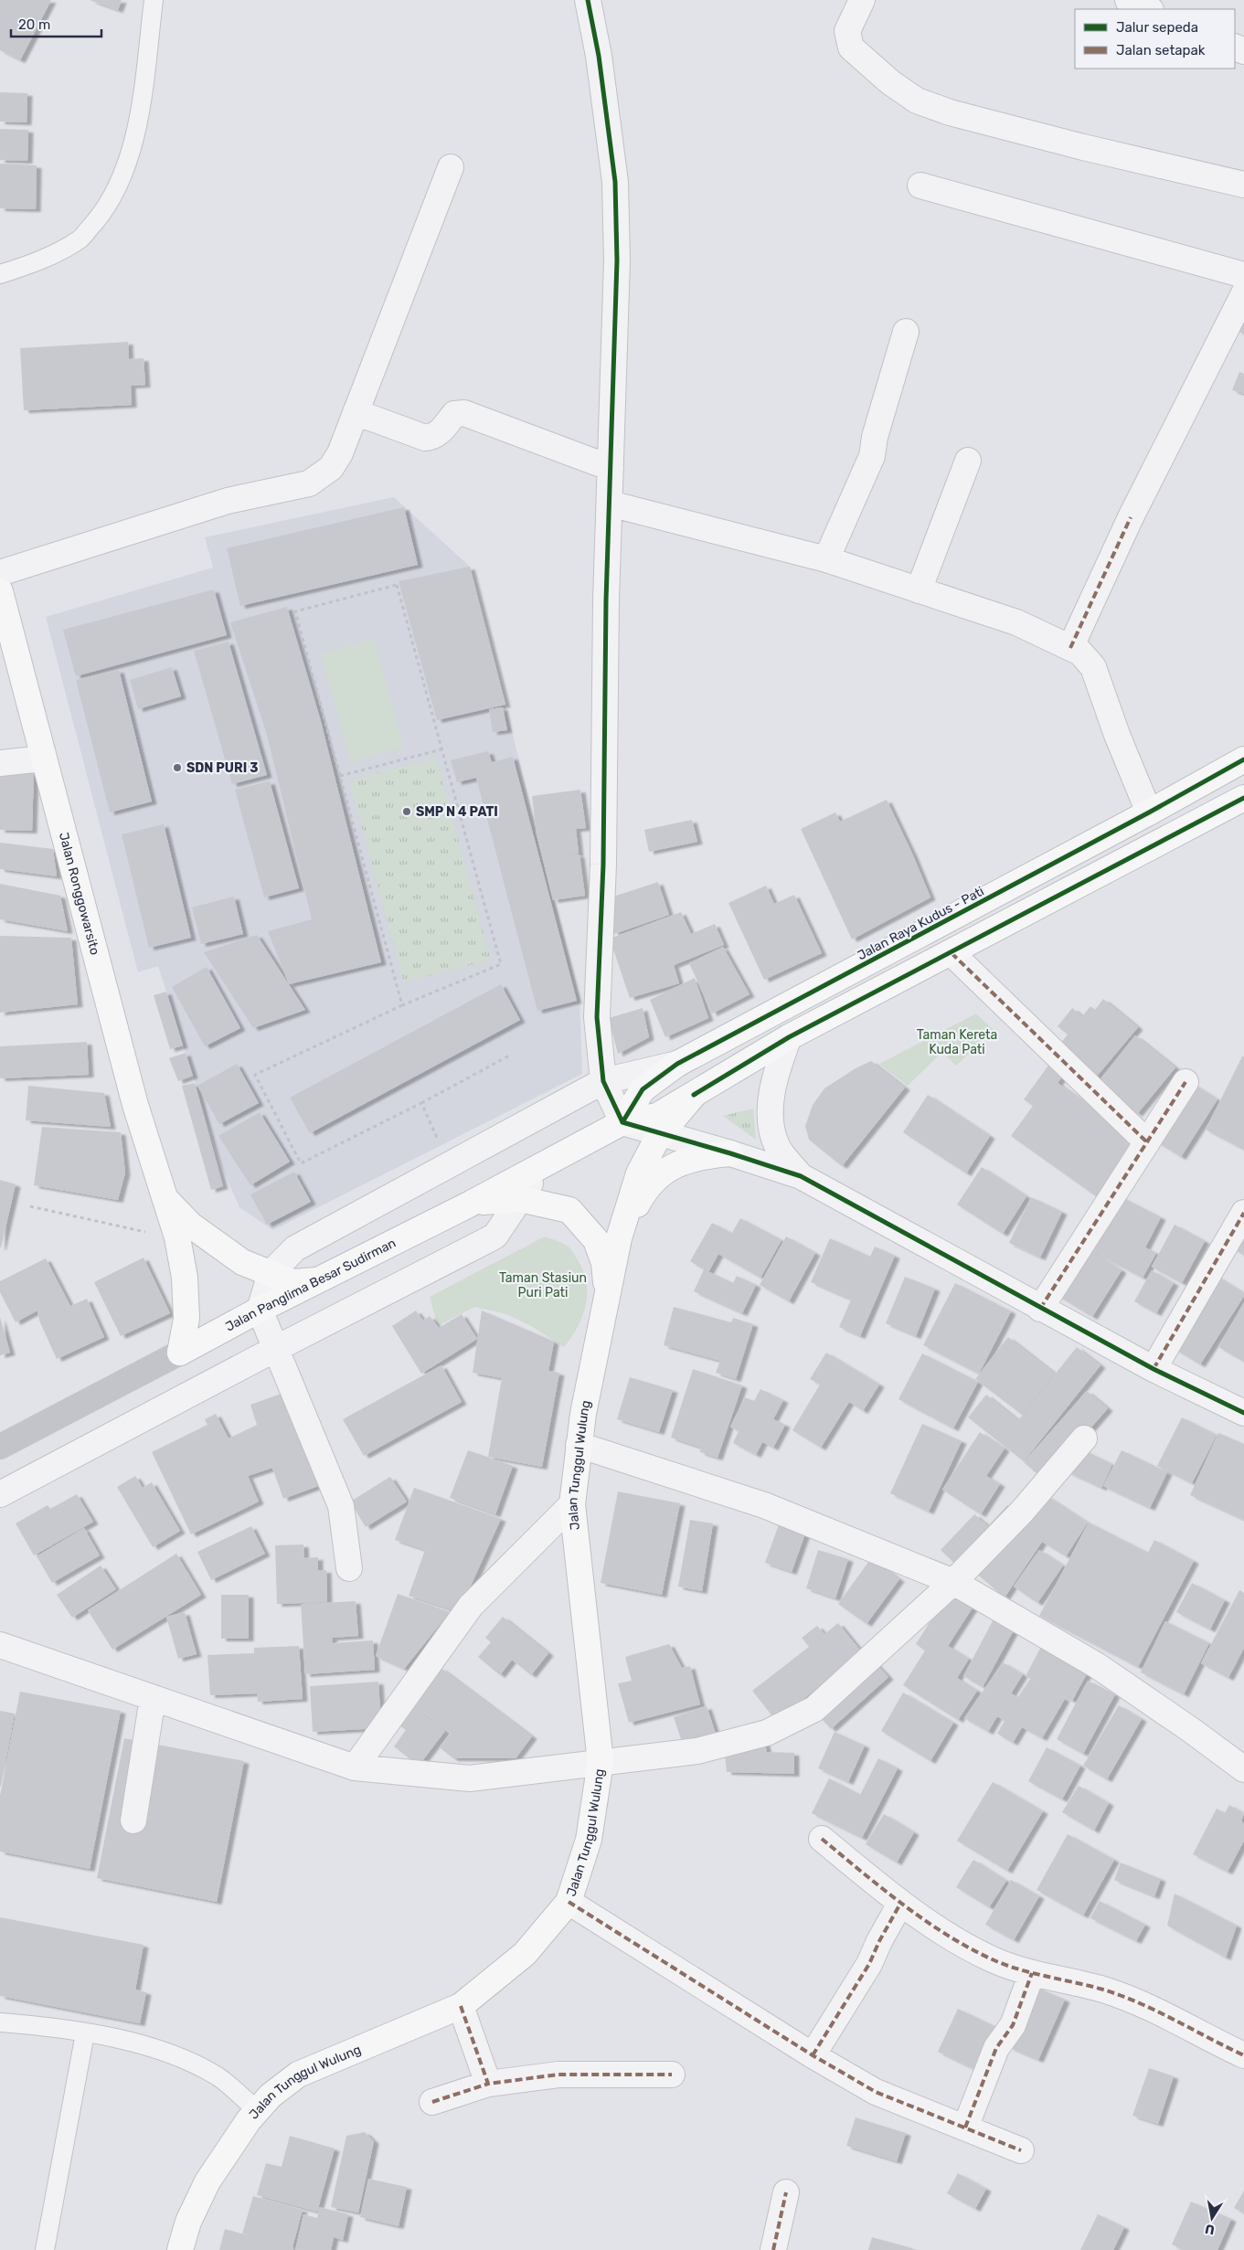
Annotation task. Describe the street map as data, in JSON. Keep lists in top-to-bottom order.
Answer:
{
  "streets": {
    "main road": [
      "Jalan Ronggowarsito",
      "Jalan Raya Kudus - Pati",
      "Jalan Panglima Besar Sudirman",
      "Jalan Tunggul Wulung"
    ]
  },
  "crossings": [
    ["Jalan Ronggowarsito", "Jalan Panglima Besar Sudirman"],
    ["Jalan Raya Kudus - Pati", "Jalan Panglima Besar Sudirman"]
  ],
  "parks": ["Taman Kereta Kuda Pati", "Taman Stasiun Puri Pati"],
  "places": ["SDN PURI 3", "SMP N 4 PATI"],
  "legend": ["Jalur sepeda", "Jalan setapak"],
  "scale_bar": "20 m",
  "north": "bottom"
}
